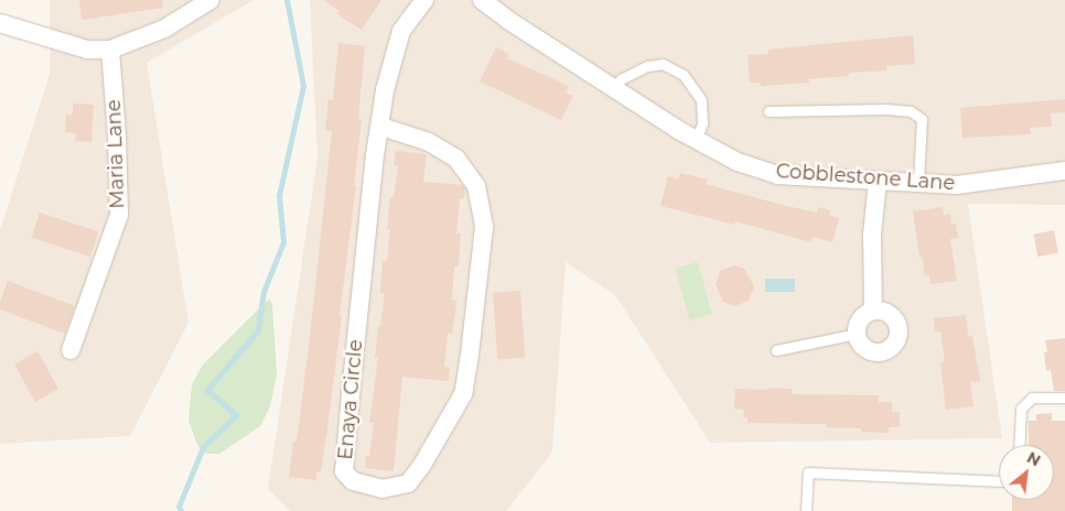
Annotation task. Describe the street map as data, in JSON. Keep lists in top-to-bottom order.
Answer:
{
  "streets": {
    "street": ["Maria Lane", "Cobblestone Lane", "Enaya Circle"]
  },
  "north": "top right"
}
